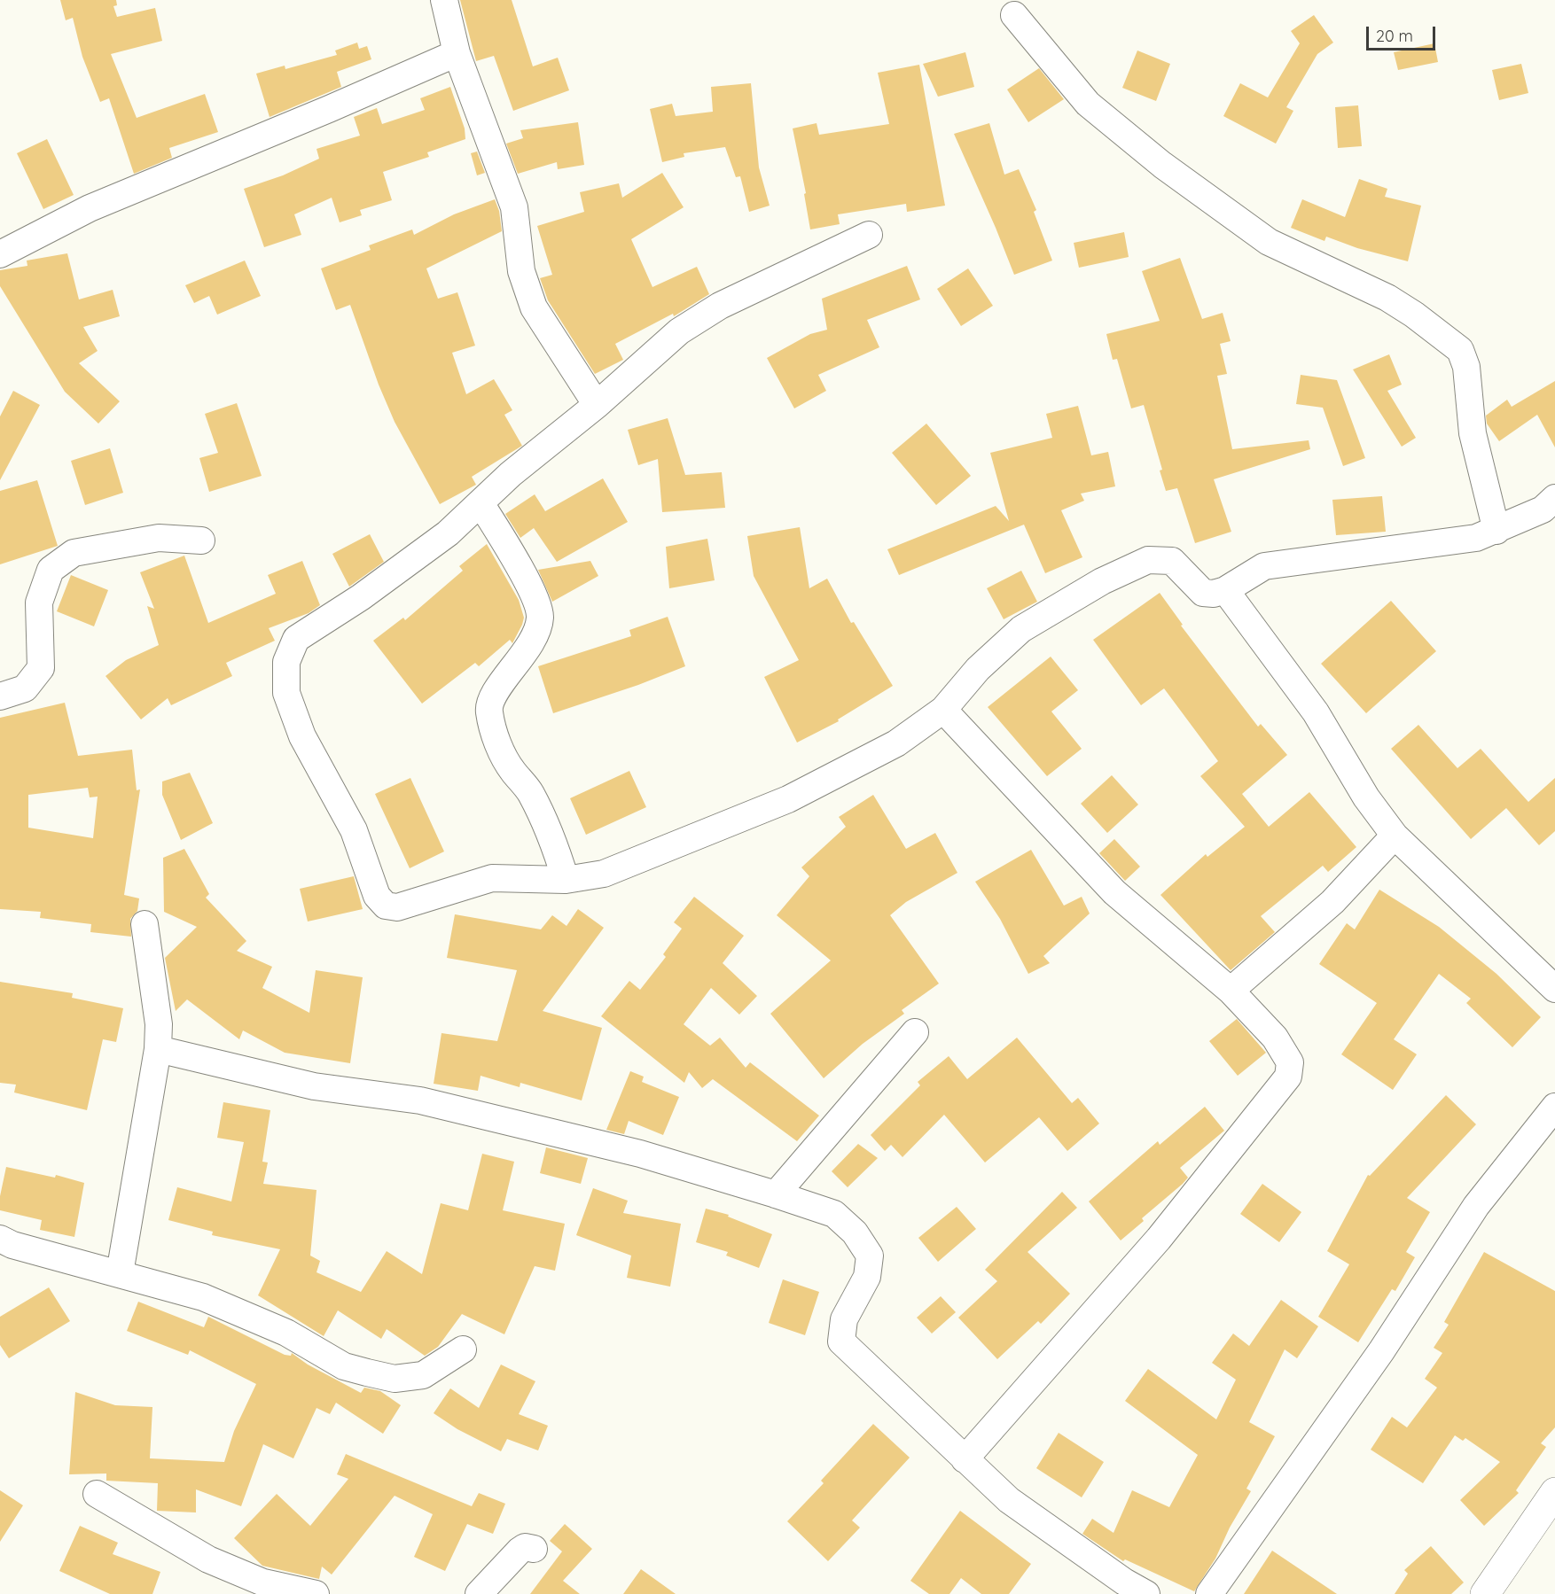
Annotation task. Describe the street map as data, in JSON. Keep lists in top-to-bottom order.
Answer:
{
  "scale_bar": "20 m"
}
